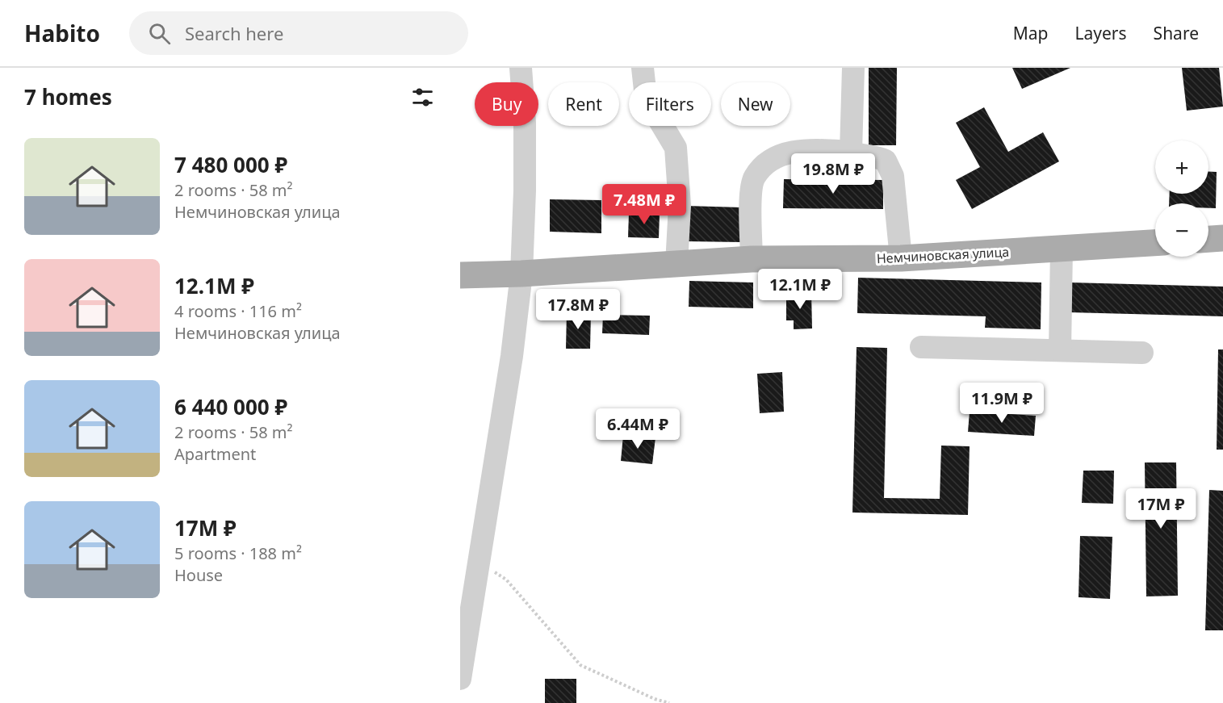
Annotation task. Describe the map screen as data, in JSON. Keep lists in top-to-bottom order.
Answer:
{
  "streets": {
    "main road": ["Немчиновская улица"]
  },
  "page": {
    "header": "Habito",
    "search": "Search here",
    "nav": ["Map", "Layers", "Share"],
    "heading": "7 homes",
    "chip": [
      "Buy",
      "Rent",
      "Filters",
      "New"
    ],
    "list": [
      {
        "name": "7 480 000 ₽",
        "note": "2 rooms · 58 m² · Немчиновская улица"
      },
      {
        "name": "12.1M ₽",
        "note": "4 rooms · 116 m² · Немчиновская улица"
      },
      {
        "name": "6 440 000 ₽",
        "note": "2 rooms · 58 m² · Apartment"
      },
      {
        "name": "17M ₽",
        "note": "5 rooms · 188 m² · House"
      }
    ],
    "map_buttons": ["+", "−"],
    "price": [
      "19.8M ₽",
      "7.48M ₽",
      "12.1M ₽",
      "17.8M ₽",
      "11.9M ₽",
      "6.44M ₽",
      "17M ₽"
    ]
  }
}
